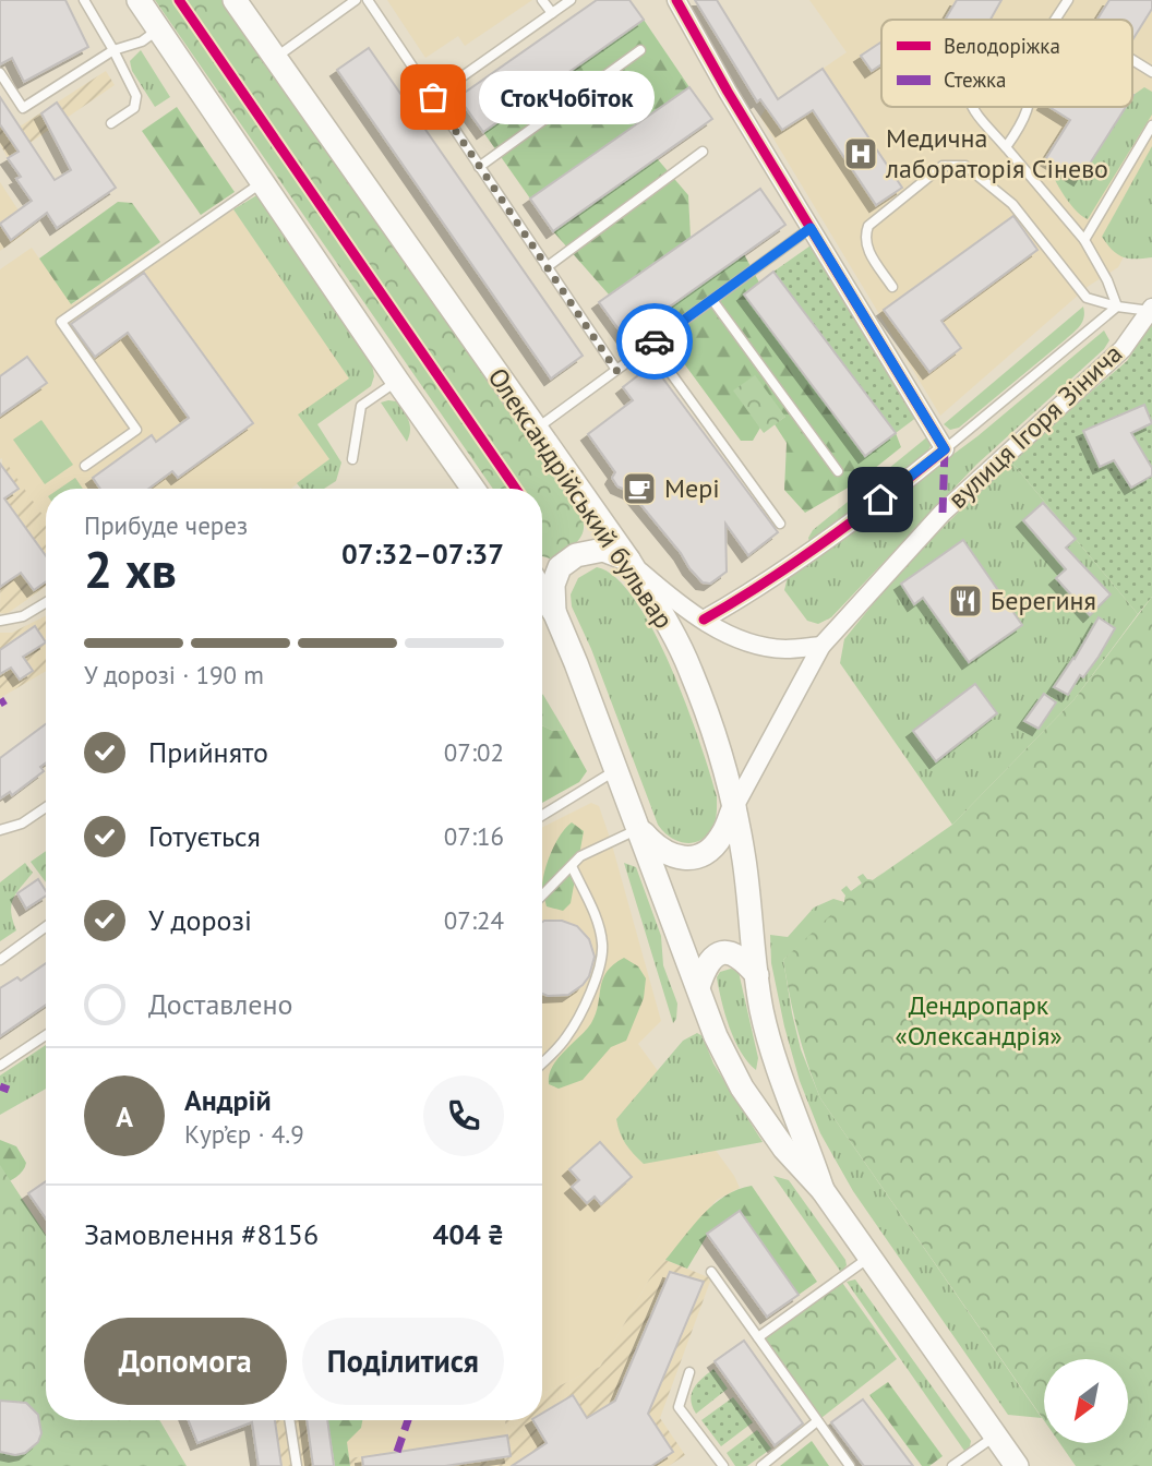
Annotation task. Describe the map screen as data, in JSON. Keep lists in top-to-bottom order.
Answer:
{
  "streets": {
    "main road": ["Олександрійський бульвар"],
    "street": ["вулиця Ігоря Зінича"]
  },
  "crossings": [
    ["вулиця Ігоря Зінича", "Олександрійський бульвар"]
  ],
  "parks": ["Дендропарк «Олександрія»"],
  "places": {
    "other": ["СтокЧобіток"],
    "hospital": ["Медична лабораторія Сінево"],
    "cafe": ["Мері"],
    "restaurant": ["Берегиня"]
  },
  "legend": ["Велодоріжка", "Стежка"],
  "north": "bottom left",
  "page": {
    "bubble": "СтокЧобіток",
    "heading": ["2 хв", "Прибуде через", "07:32–07:37"],
    "panel": [
      "Андрій",
      "Кур’єр · 4.9",
      "Замовлення #8156",
      "404 ₴"
    ],
    "bar": "У дорозі · 190 m",
    "list": [
      ["Прийнято", "07:02"],
      ["Готується", "07:16"],
      ["У дорозі", "07:24"],
      "Доставлено"
    ],
    "round": "А",
    "buttons": ["Допомога", "Поділитися"]
  }
}
